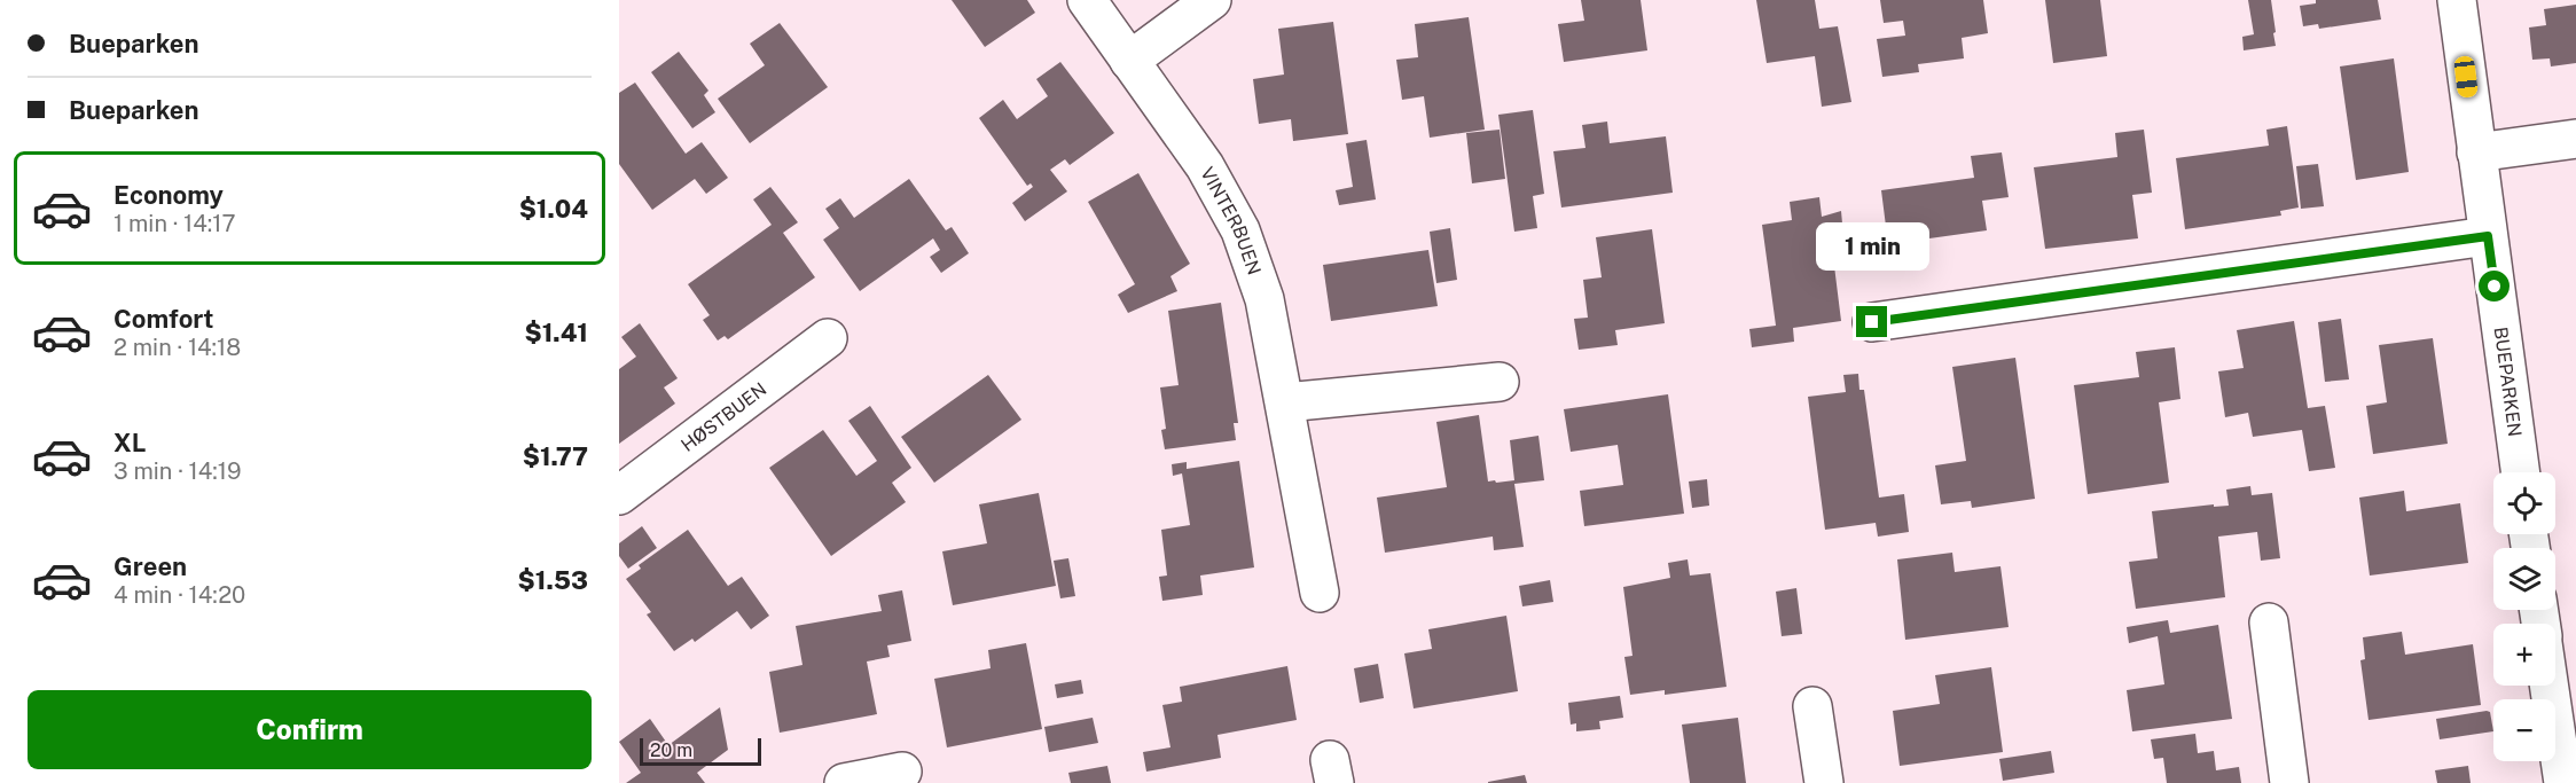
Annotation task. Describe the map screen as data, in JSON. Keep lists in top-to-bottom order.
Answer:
{
  "streets": {
    "street": ["VINTERBUEN", "BUEPARKEN", "HØSTBUEN"]
  },
  "scale_bar": "20 m",
  "page": {
    "banner": ["Bueparken", "Bueparken"],
    "list": [
      {
        "name": "Economy",
        "note": "1 min · 14:17",
        "value": "$1.04"
      },
      {
        "name": "Comfort",
        "note": "2 min · 14:18",
        "value": "$1.41"
      },
      {
        "name": "XL",
        "note": "3 min · 14:19",
        "value": "$1.77"
      },
      {
        "name": "Green",
        "note": "4 min · 14:20",
        "value": "$1.53"
      }
    ],
    "bubble": "1 min",
    "map_buttons": ["+", "−"],
    "buttons": "Confirm",
    "scale": "20 m"
  }
}
